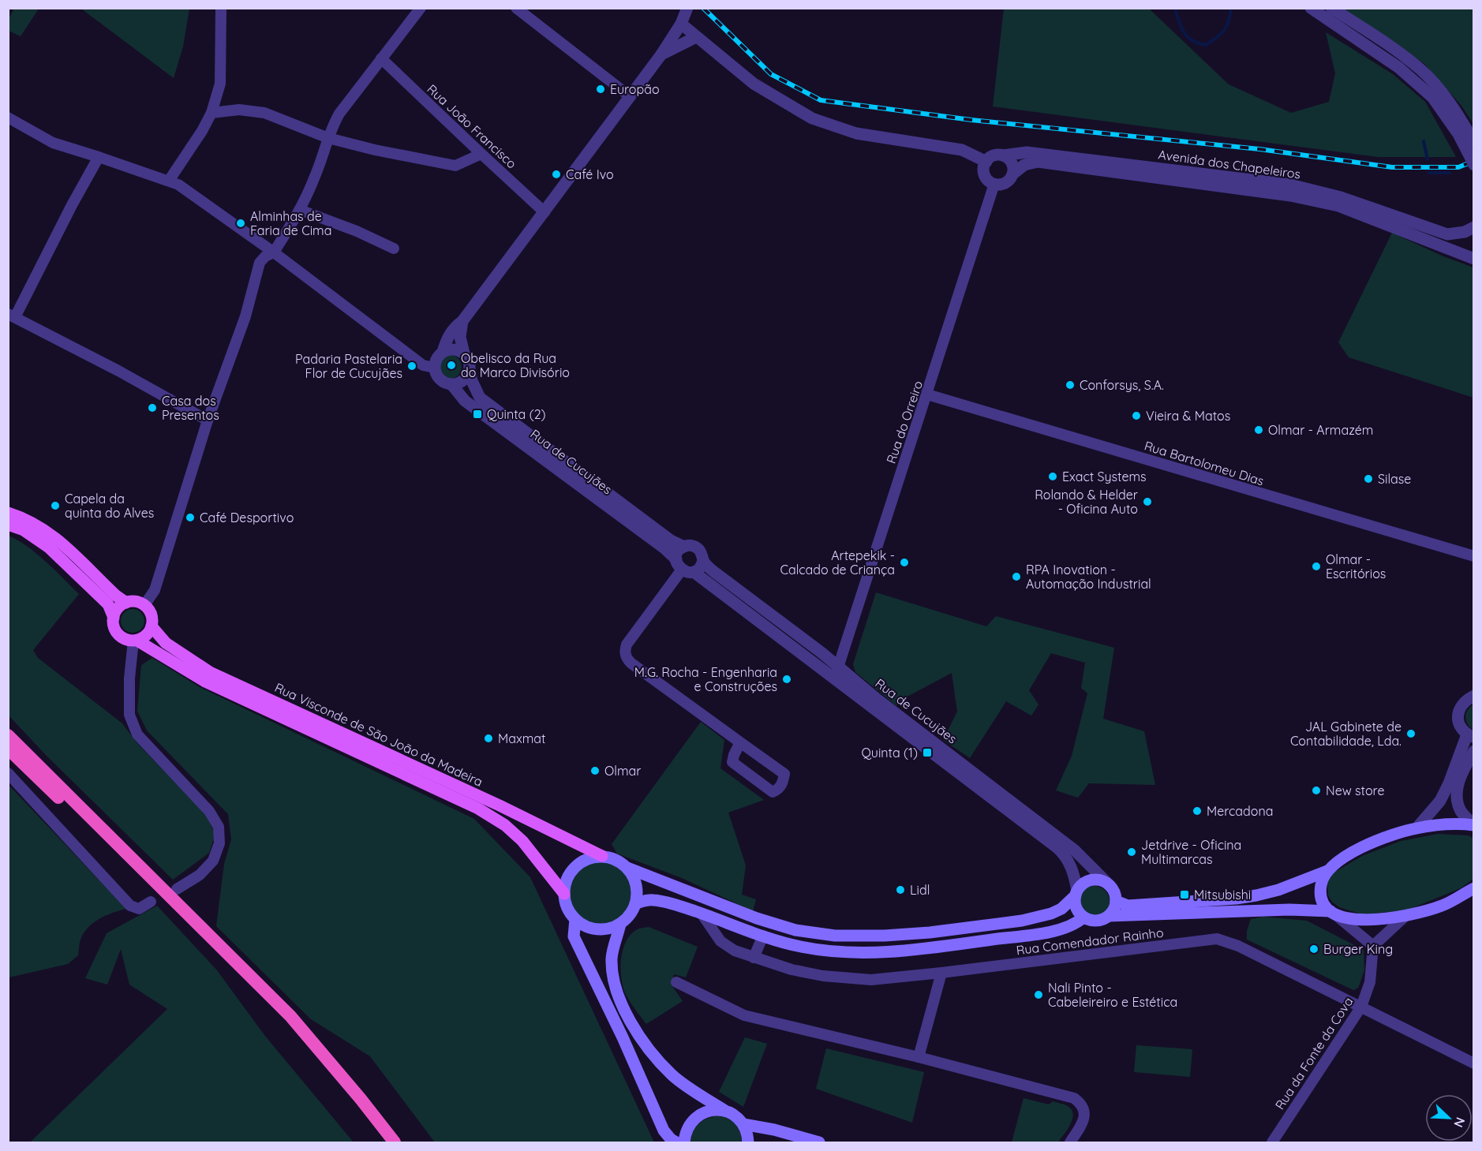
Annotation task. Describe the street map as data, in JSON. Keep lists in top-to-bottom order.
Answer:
{
  "streets": {
    "main road": ["Rua Visconde de São João da Madeira"],
    "street": [
      "Rua João Francisco",
      "Avenida dos Chapeleiros",
      "Rua do Orreiro",
      "Rua de Cucujães",
      "Rua Bartolomeu Dias",
      "Rua Comendador Rainho",
      "Rua da Fonte da Cova"
    ]
  },
  "crossings": [
    ["Avenida dos Chapeleiros", "Rua do Orreiro"],
    ["Rua do Orreiro", "Rua de Cucujães"],
    ["Rua do Orreiro", "Rua Bartolomeu Dias"],
    ["Rua de Cucujães", "Rua Visconde de São João da Madeira"],
    ["Rua Comendador Rainho", "Rua da Fonte da Cova"]
  ],
  "places": {
    "other": [
      "Europão",
      "Café Ivo",
      "Alminhas de Faria de Cima",
      "Obelisco da Rua do Marco Divisório",
      "Padaria Pastelaria Flor de Cucujães",
      "Conforsys, S.A.",
      "Casa dos Presentos",
      "Vieira & Matos",
      "Olmar - Armazém",
      "Exact Systems",
      "Silase",
      "Rolando & Helder - Oficina Auto",
      "Capela da quinta do Alves",
      "Café Desportivo",
      "Artepekik - Calcado de Criança",
      "Olmar - Escritórios",
      "RPA Inovation - Automação Industrial",
      "M.G. Rocha - Engenharia e Construções",
      "JAL Gabinete de Contabilidade, Lda.",
      "Maxmat",
      "Olmar",
      "New store",
      "Mercadona",
      "Jetdrive - Oficina Multimarcas",
      "Lidl",
      "Burger King",
      "Nali Pinto - Cabeleireiro e Estética"
    ],
    "transit": ["Quinta (2)", "Quinta (1)", "Mitsubishi"]
  },
  "north": "bottom right"
}
